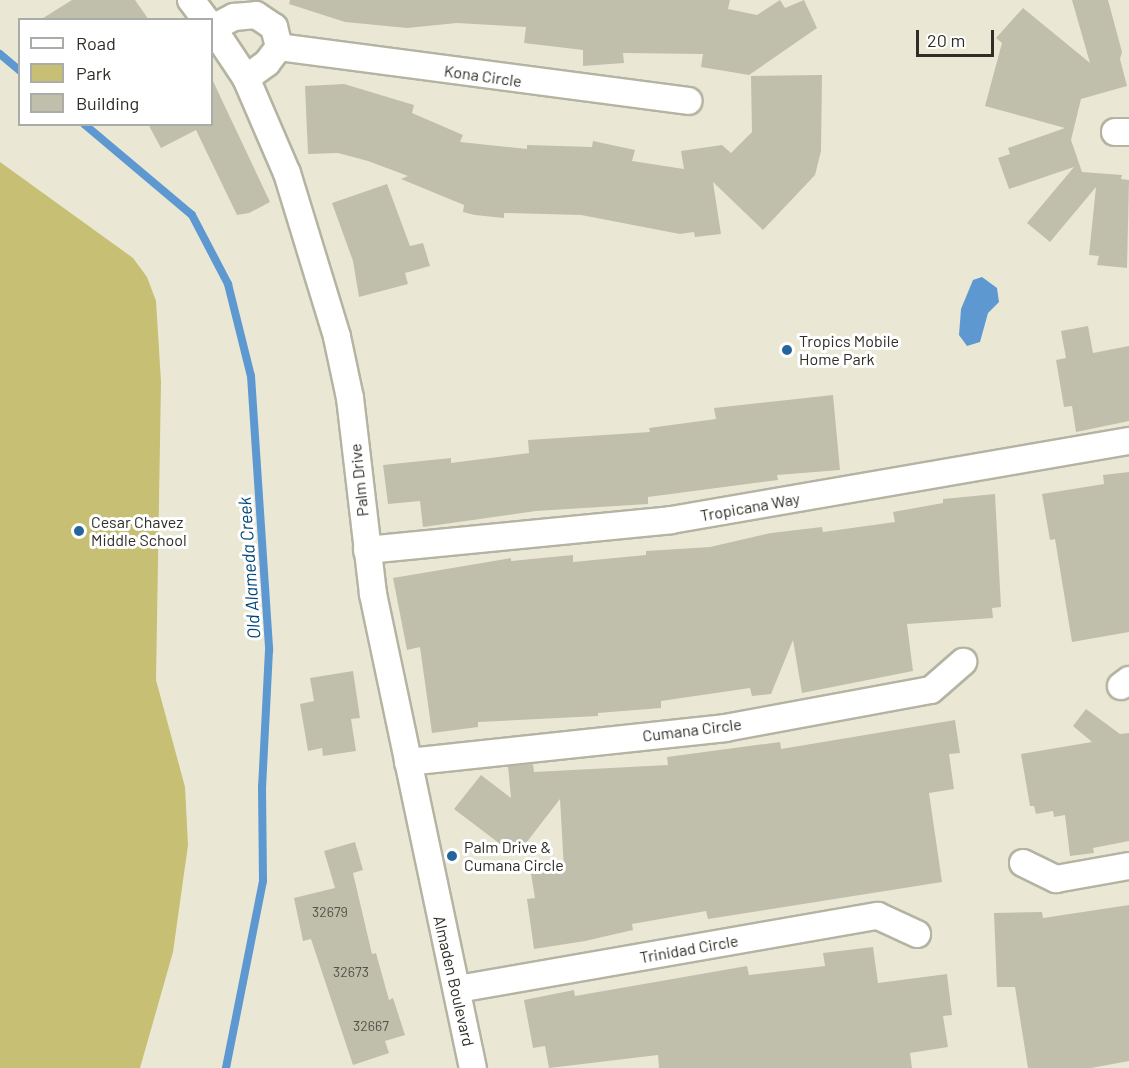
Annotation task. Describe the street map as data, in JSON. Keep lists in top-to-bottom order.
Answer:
{
  "streets": {
    "street": [
      "Kona Circle",
      "Palm Drive",
      "Tropicana Way",
      "Cumana Circle",
      "Trinidad Circle",
      "Almaden Boulevard"
    ]
  },
  "crossings": [
    ["Palm Drive", "Tropicana Way"],
    ["Palm Drive", "Cumana Circle"],
    ["Palm Drive", "Almaden Boulevard"],
    ["Trinidad Circle", "Almaden Boulevard"]
  ],
  "water": ["Old Alameda Creek"],
  "places": ["Tropics Mobile Home Park", "Cesar Chavez Middle School", "Palm Drive & Cumana Circle"],
  "house_numbers": ["32679", "32673", "32667"],
  "legend": ["Road", "Park", "Building"],
  "scale_bar": "20 m"
}
